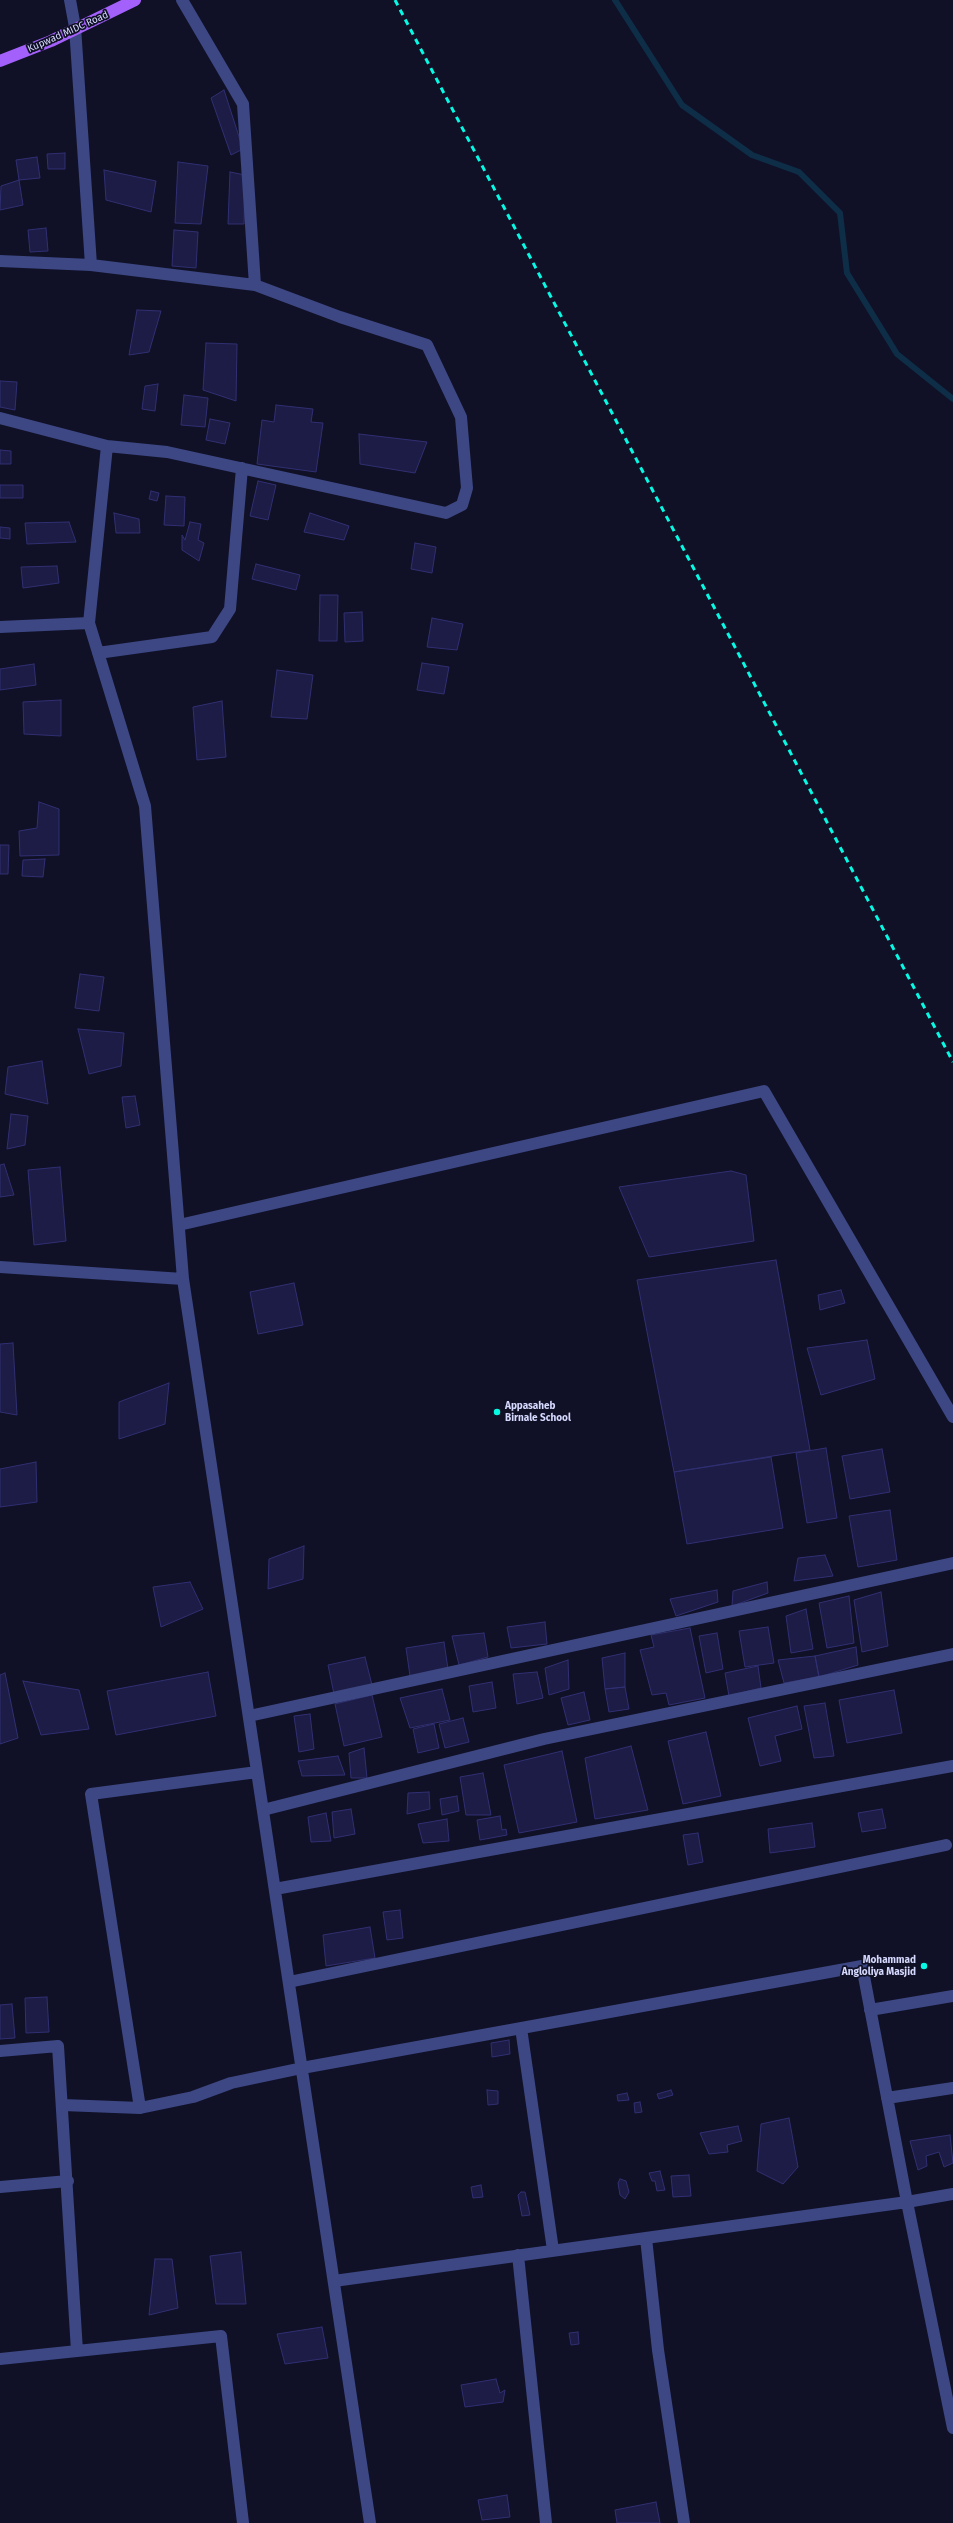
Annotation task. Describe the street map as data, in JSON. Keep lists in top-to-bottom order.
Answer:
{
  "streets": {
    "main road": ["Kupwad MIDC Road"]
  },
  "places": ["Appasaheb Birnale School", "Mohammad Angloliya Masjid"]
}
